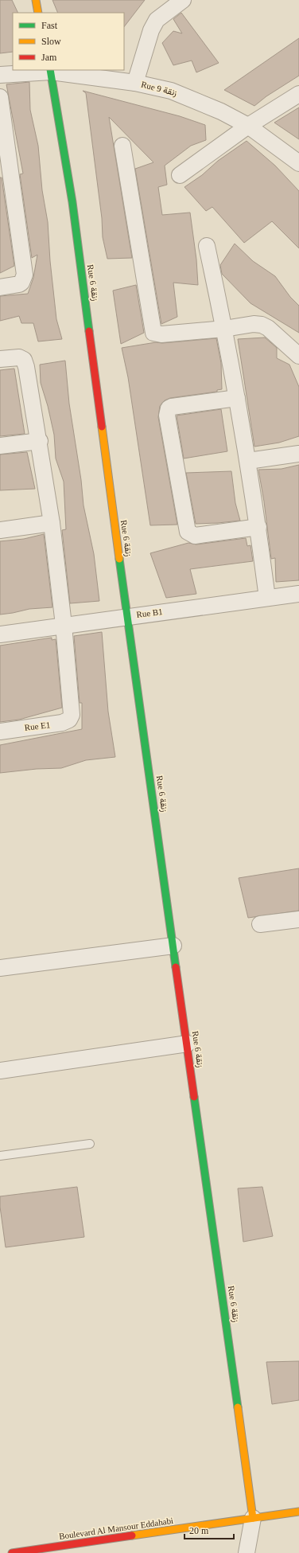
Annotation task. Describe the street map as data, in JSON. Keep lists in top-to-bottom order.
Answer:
{
  "streets": {
    "street": [
      "Rue 9 زنقة",
      "Rue 6 زنقة",
      "Rue B1",
      "Rue E1",
      "Boulevard Al Mansour Eddahabi"
    ]
  },
  "crossings": [
    ["Rue 9 زنقة", "Rue 6 زنقة"],
    ["Rue 6 زنقة", "Rue B1"],
    ["Rue 6 زنقة", "Boulevard Al Mansour Eddahabi"],
    ["Rue B1", "Rue E1"]
  ],
  "legend": ["Fast", "Slow", "Jam"],
  "scale_bar": "20 m"
}
